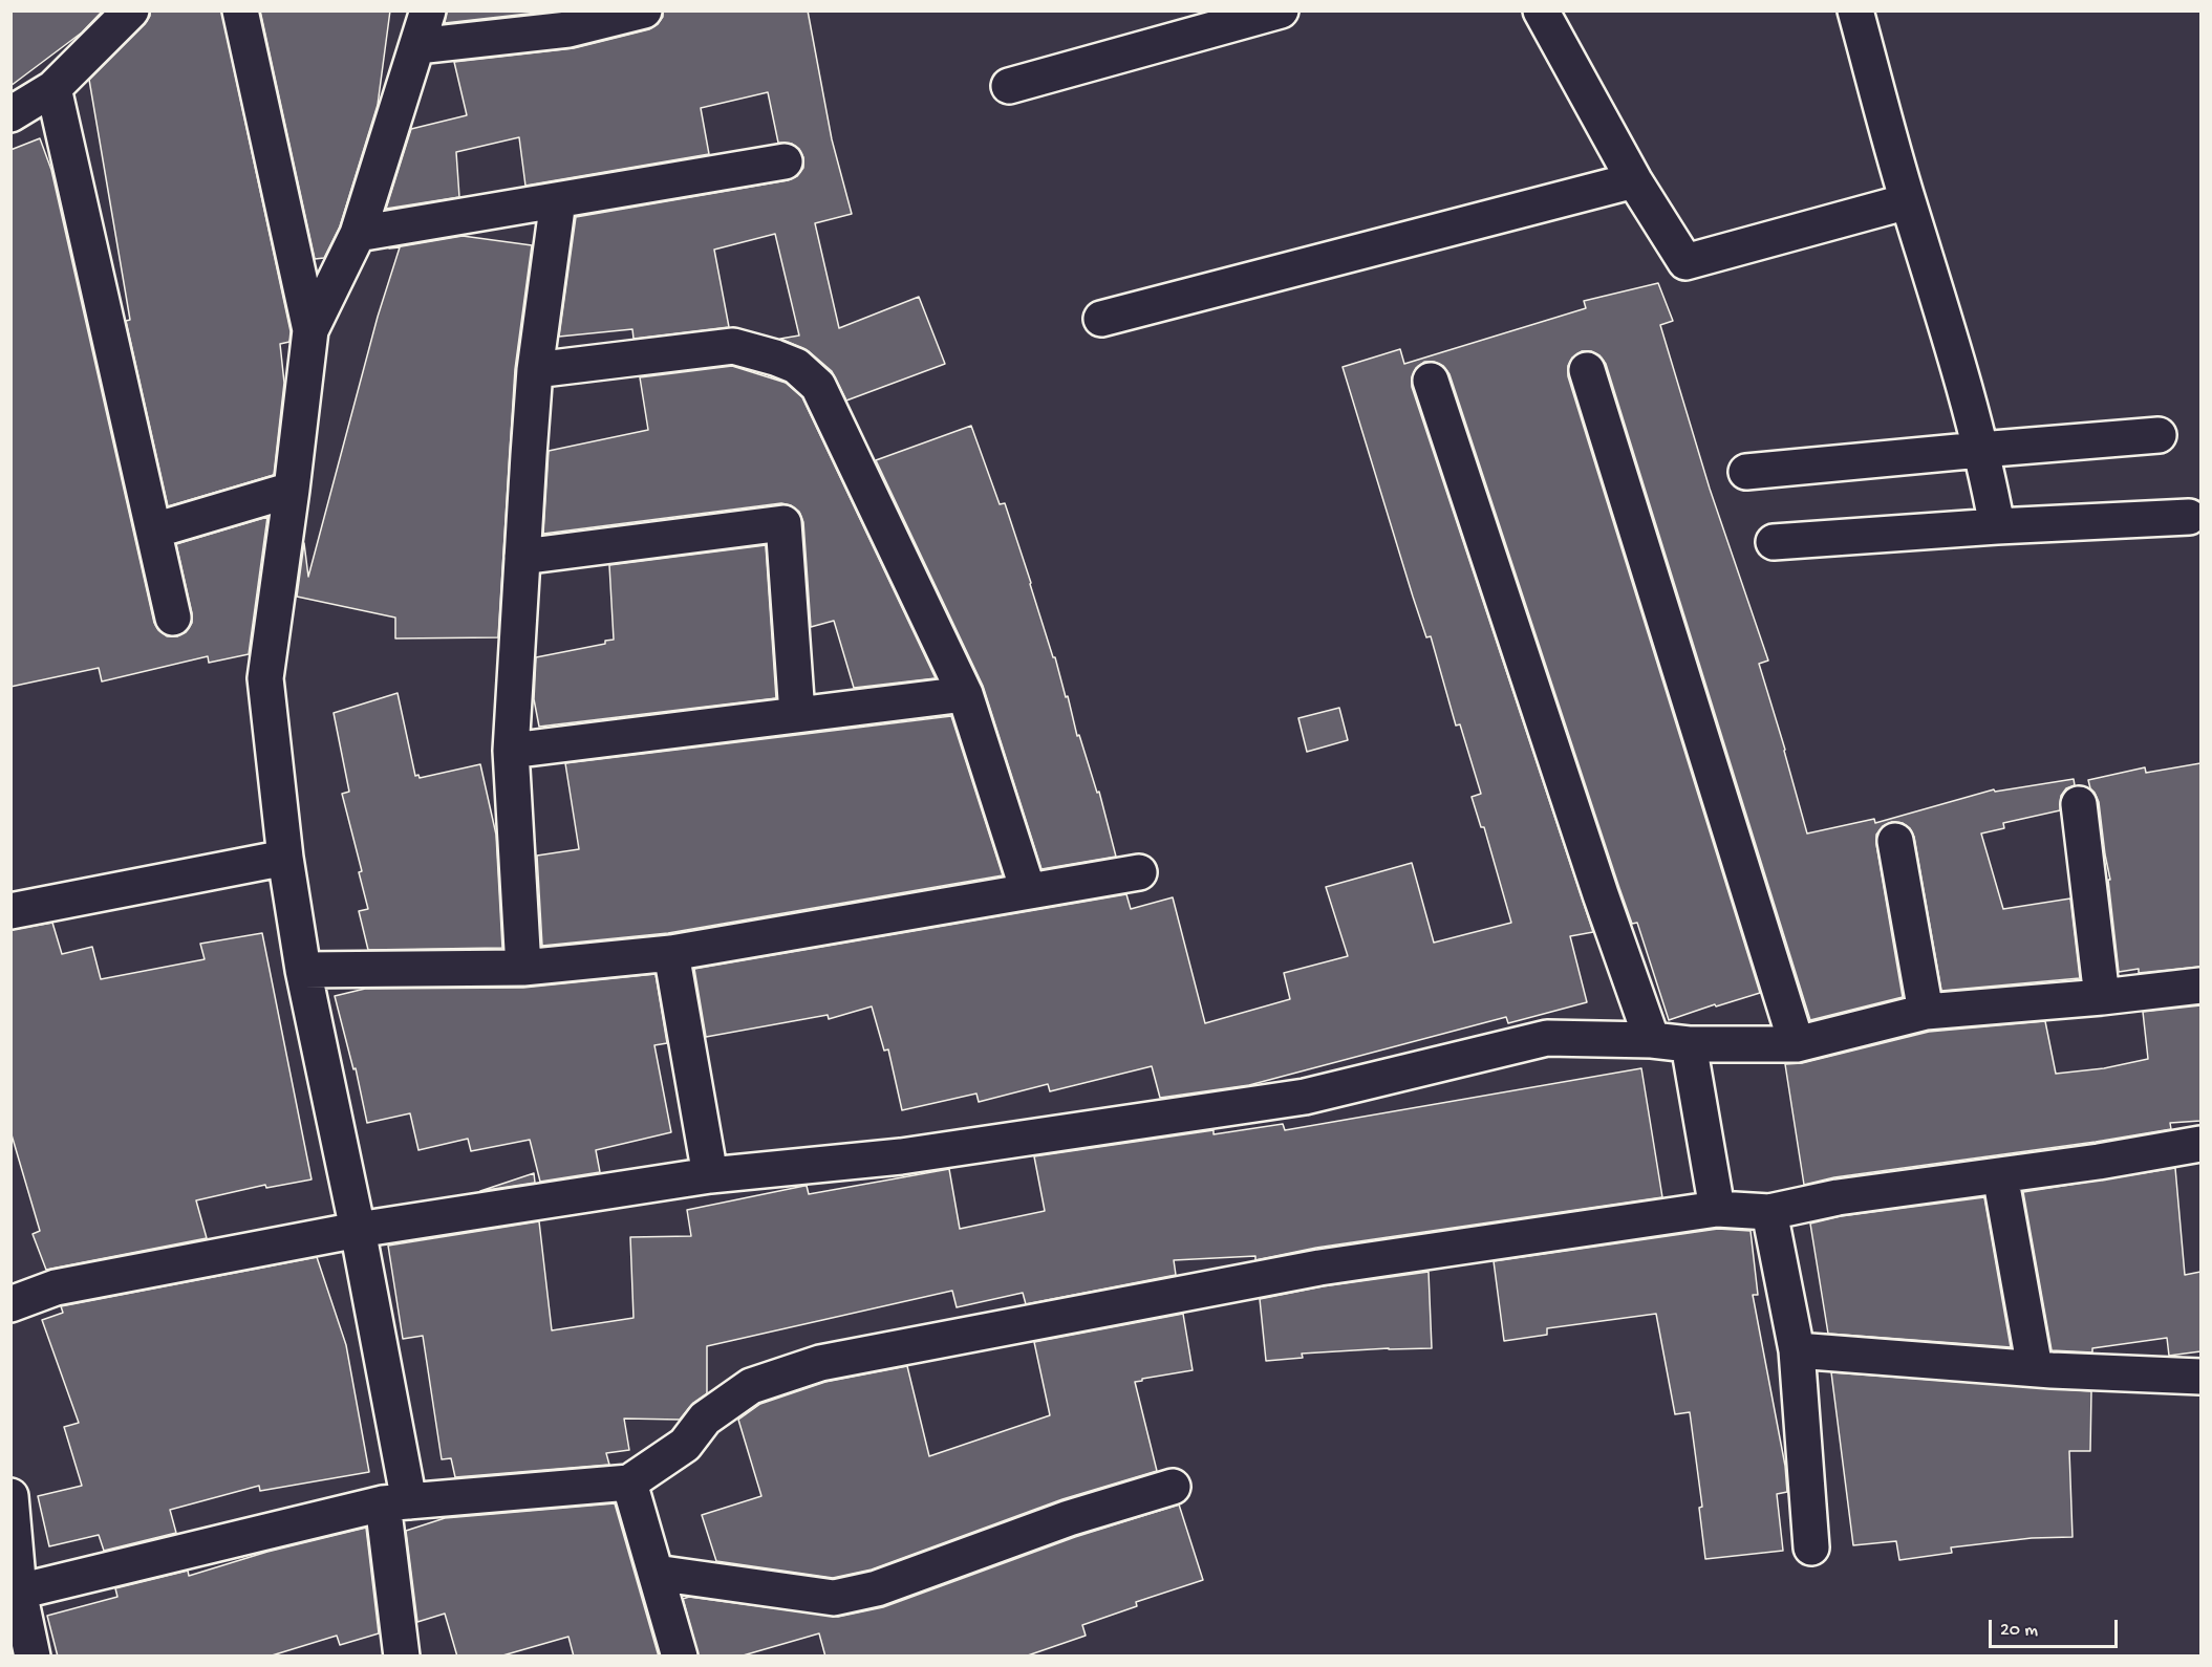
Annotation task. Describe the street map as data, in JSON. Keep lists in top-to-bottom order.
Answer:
{
  "scale_bar": "20 m"
}
